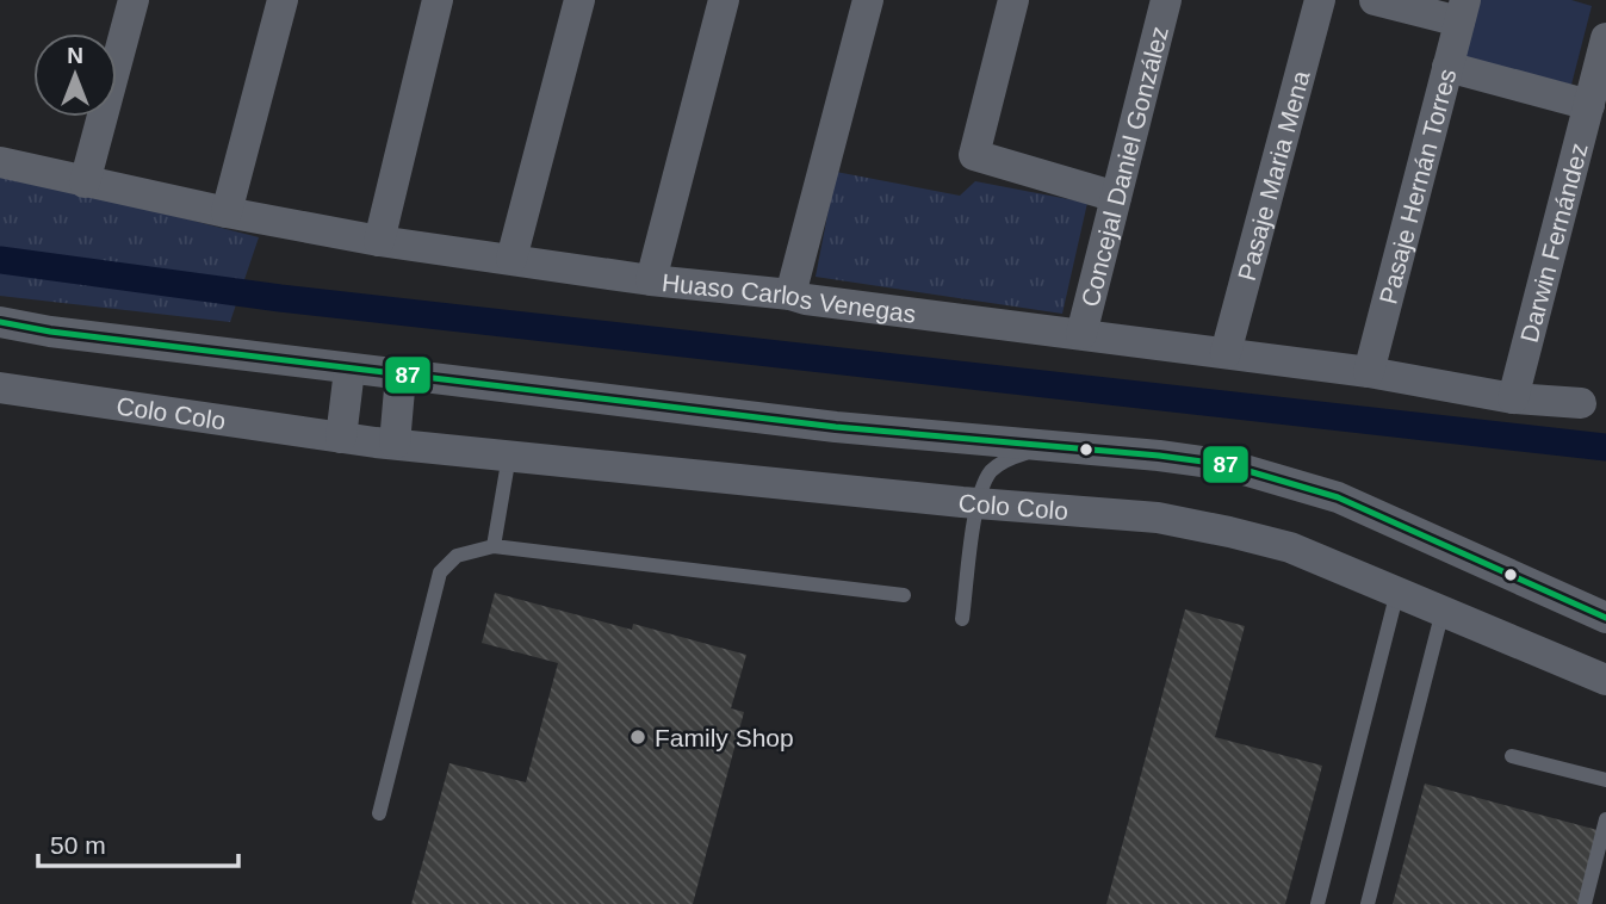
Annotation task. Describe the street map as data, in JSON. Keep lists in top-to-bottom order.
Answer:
{
  "streets": {
    "street": [
      "Concejal Daniel González",
      "Pasaje Maria Mena",
      "Pasaje Hernán Torres",
      "Darwin Fernández",
      "Huaso Carlos Venegas",
      "Colo Colo"
    ]
  },
  "crossings": [
    ["Concejal Daniel González", "Huaso Carlos Venegas"],
    ["Pasaje Maria Mena", "Huaso Carlos Venegas"],
    ["Pasaje Hernán Torres", "Huaso Carlos Venegas"],
    ["Darwin Fernández", "Huaso Carlos Venegas"]
  ],
  "places": ["Family Shop"],
  "lines": ["transit line 87"],
  "scale_bar": "50 m",
  "north": "top"
}
